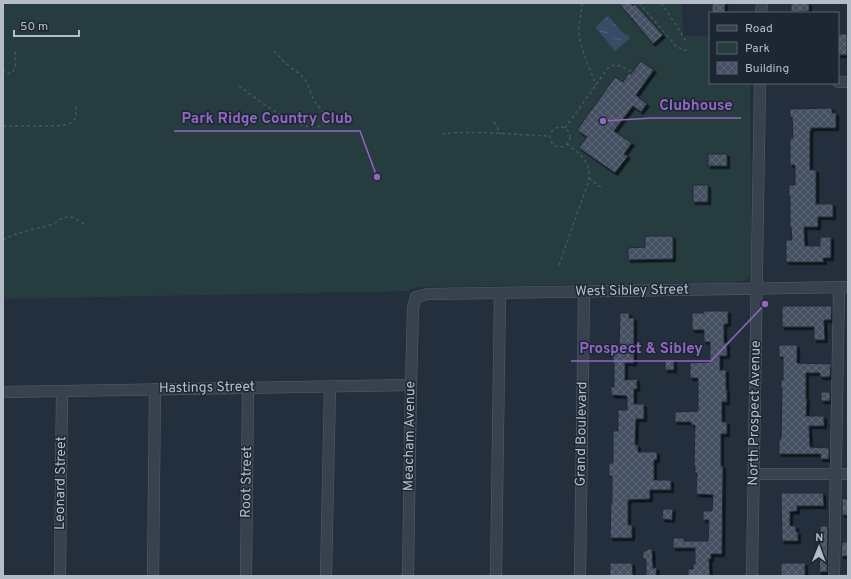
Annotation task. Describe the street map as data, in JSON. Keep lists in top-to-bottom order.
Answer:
{
  "streets": {
    "street": [
      "West Sibley Street",
      "Hastings Street",
      "North Prospect Avenue",
      "Grand Boulevard",
      "Meacham Avenue",
      "Root Street",
      "Leonard Street"
    ]
  },
  "crossings": [
    ["West Sibley Street", "North Prospect Avenue"],
    ["West Sibley Street", "Grand Boulevard"],
    ["West Sibley Street", "Meacham Avenue"],
    ["Hastings Street", "Meacham Avenue"],
    ["Hastings Street", "Root Street"],
    ["Hastings Street", "Leonard Street"]
  ],
  "places": ["Clubhouse", "Park Ridge Country Club", "Prospect & Sibley"],
  "legend": ["Road", "Park", "Building"],
  "scale_bar": "50 m",
  "north": "top"
}
